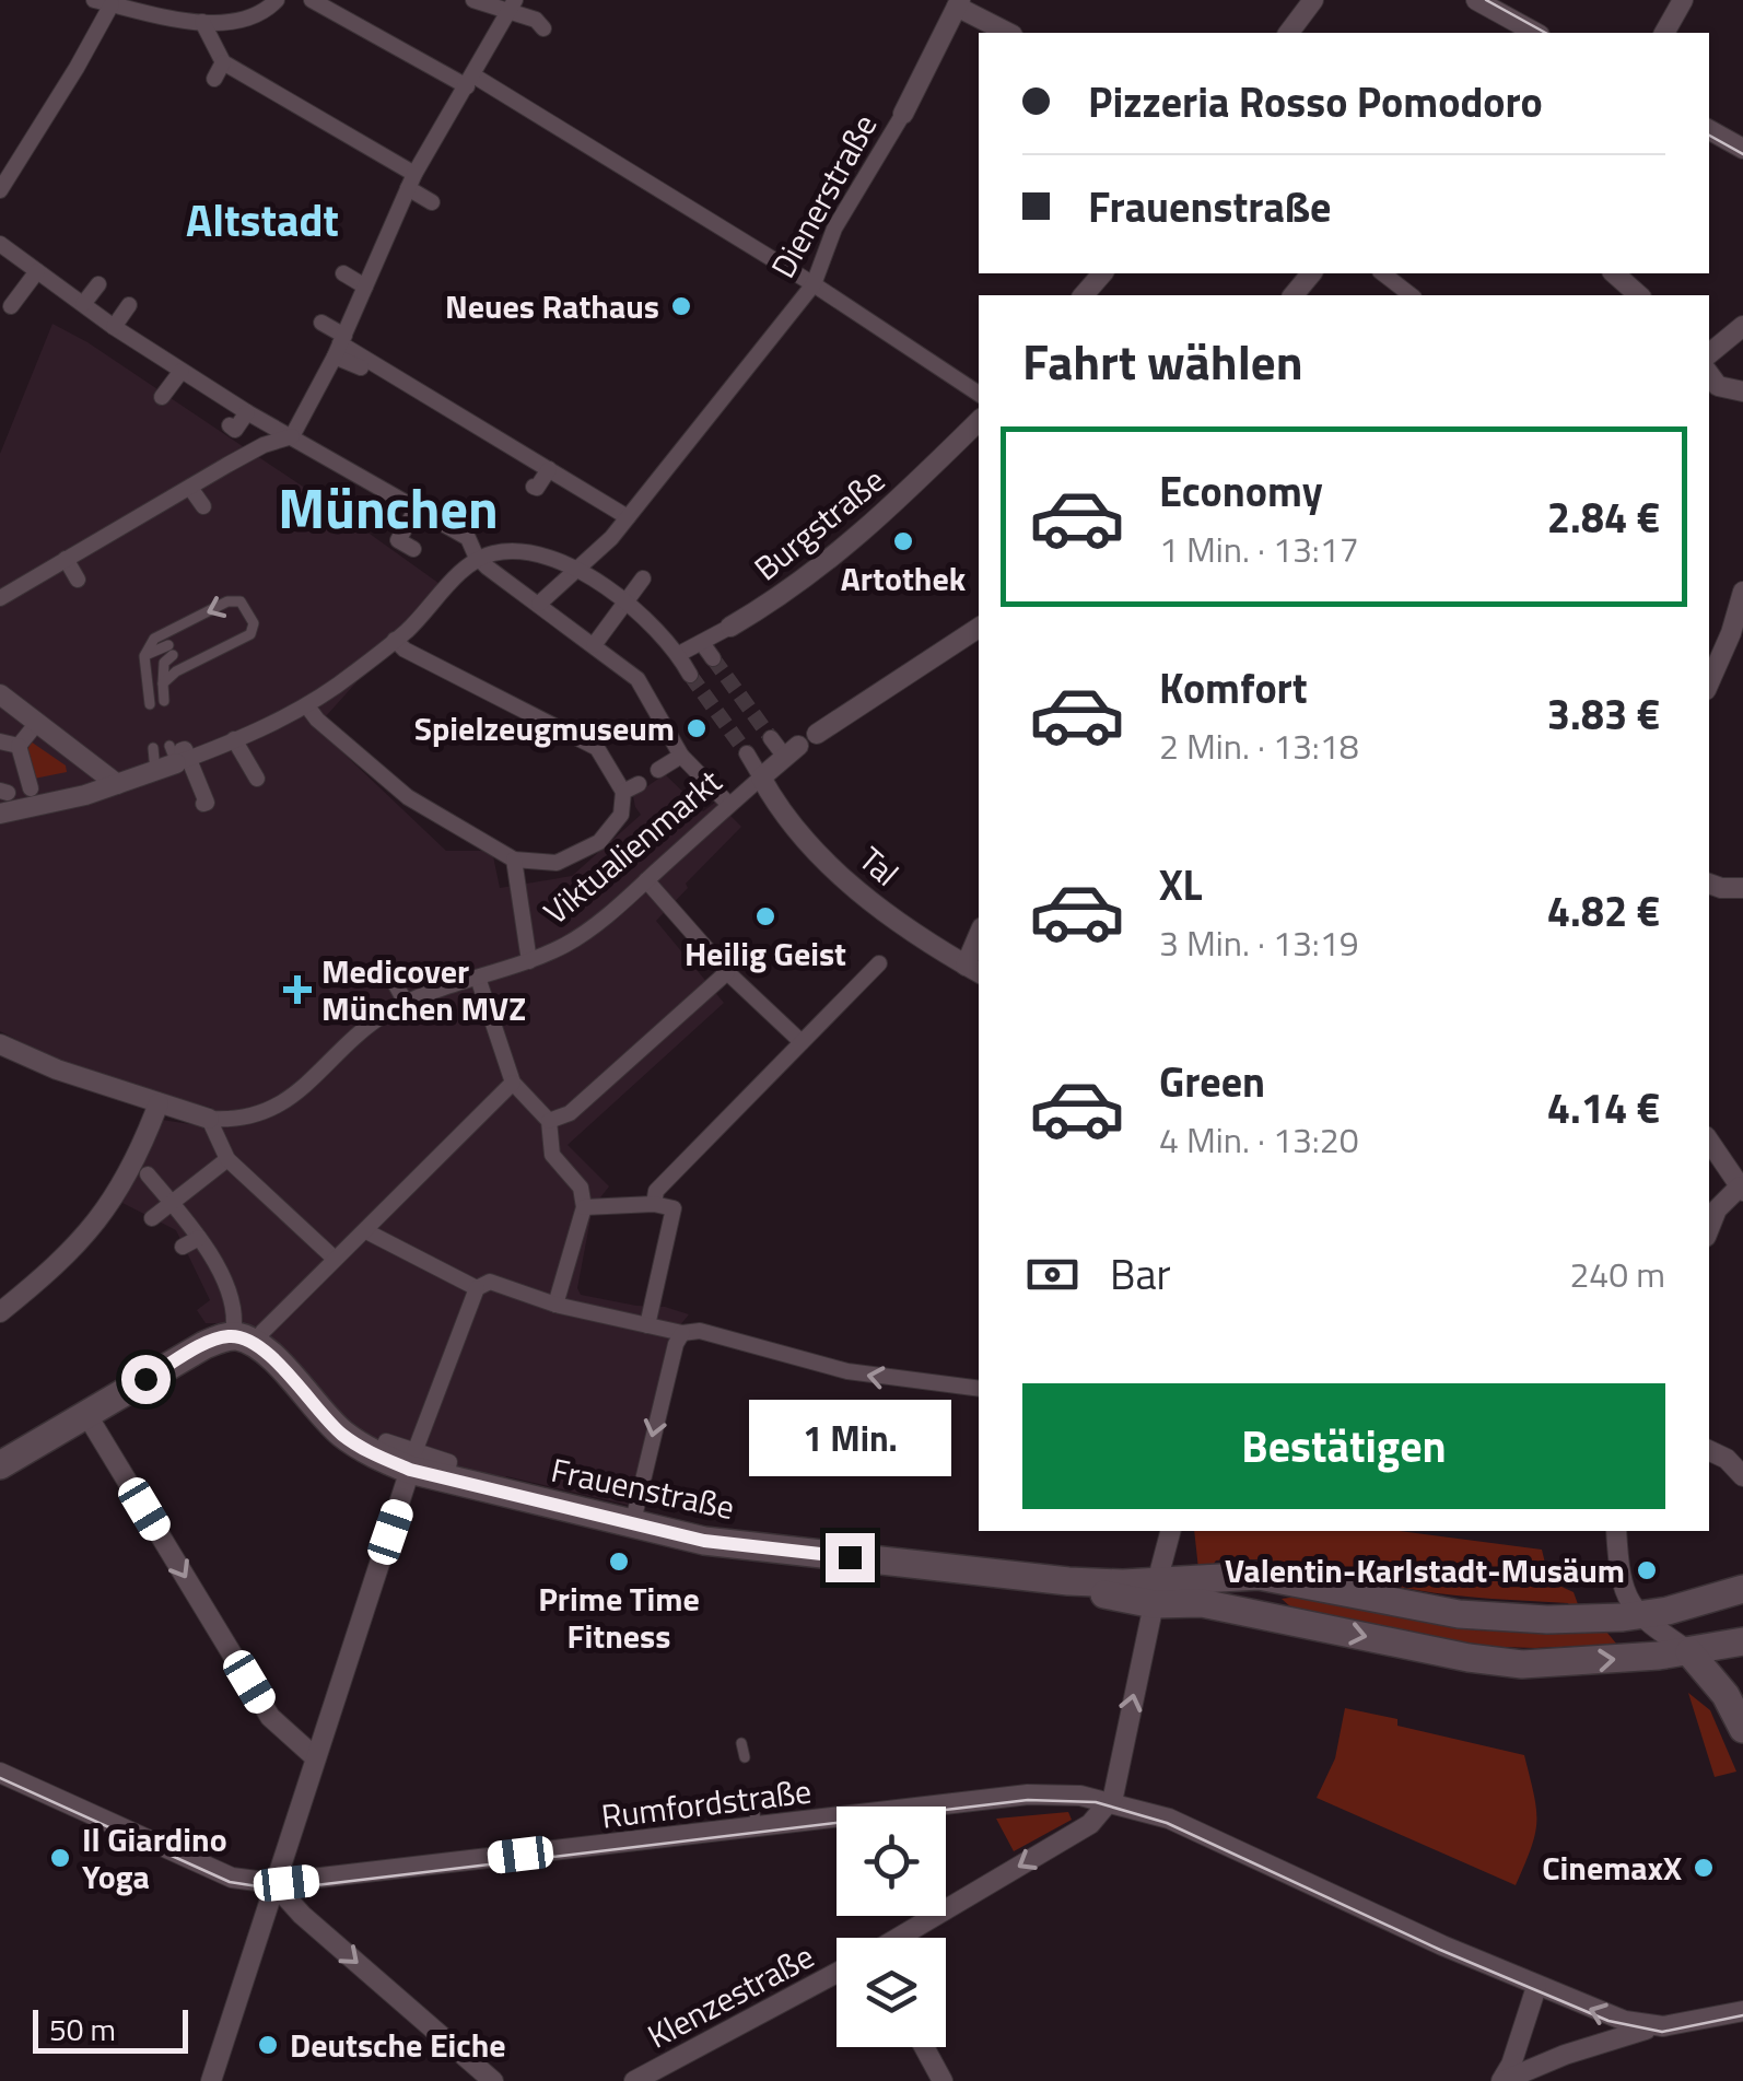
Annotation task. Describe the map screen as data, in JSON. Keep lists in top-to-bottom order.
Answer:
{
  "streets": {
    "main road": ["Frauenstraße"],
    "street": [
      "Dienerstraße",
      "Burgstraße",
      "Viktualienmarkt",
      "Tal",
      "Rumfordstraße",
      "Klenzestraße"
    ]
  },
  "crossings": [
    ["Viktualienmarkt", "Tal"],
    ["Rumfordstraße", "Klenzestraße"]
  ],
  "one_way": ["Klenzestraße"],
  "districts": ["Altstadt", "München"],
  "places": {
    "other": [
      "Neues Rathaus",
      "Artothek",
      "Spielzeugmuseum",
      "Heilig Geist",
      "Prime Time Fitness",
      "Valentin-Karlstadt-Musäum",
      "Il Giardino Yoga",
      "CinemaxX",
      "Deutsche Eiche"
    ],
    "health": ["Medicover München MVZ"]
  },
  "scale_bar": "50 m",
  "page": {
    "banner": ["Pizzeria Rosso Pomodoro", "Frauenstraße"],
    "heading": "Fahrt wählen",
    "list": [
      {
        "name": "Economy",
        "note": "1 Min. · 13:17",
        "value": "2.84 €"
      },
      {
        "name": "Komfort",
        "note": "2 Min. · 13:18",
        "value": "3.83 €"
      },
      {
        "name": "XL",
        "note": "3 Min. · 13:19",
        "value": "4.82 €"
      },
      {
        "name": "Green",
        "note": "4 Min. · 13:20",
        "value": "4.14 €"
      }
    ],
    "pay": ["Bar", "240 m"],
    "buttons": "Bestätigen",
    "bubble": "1 Min.",
    "scale": "50 m"
  }
}
